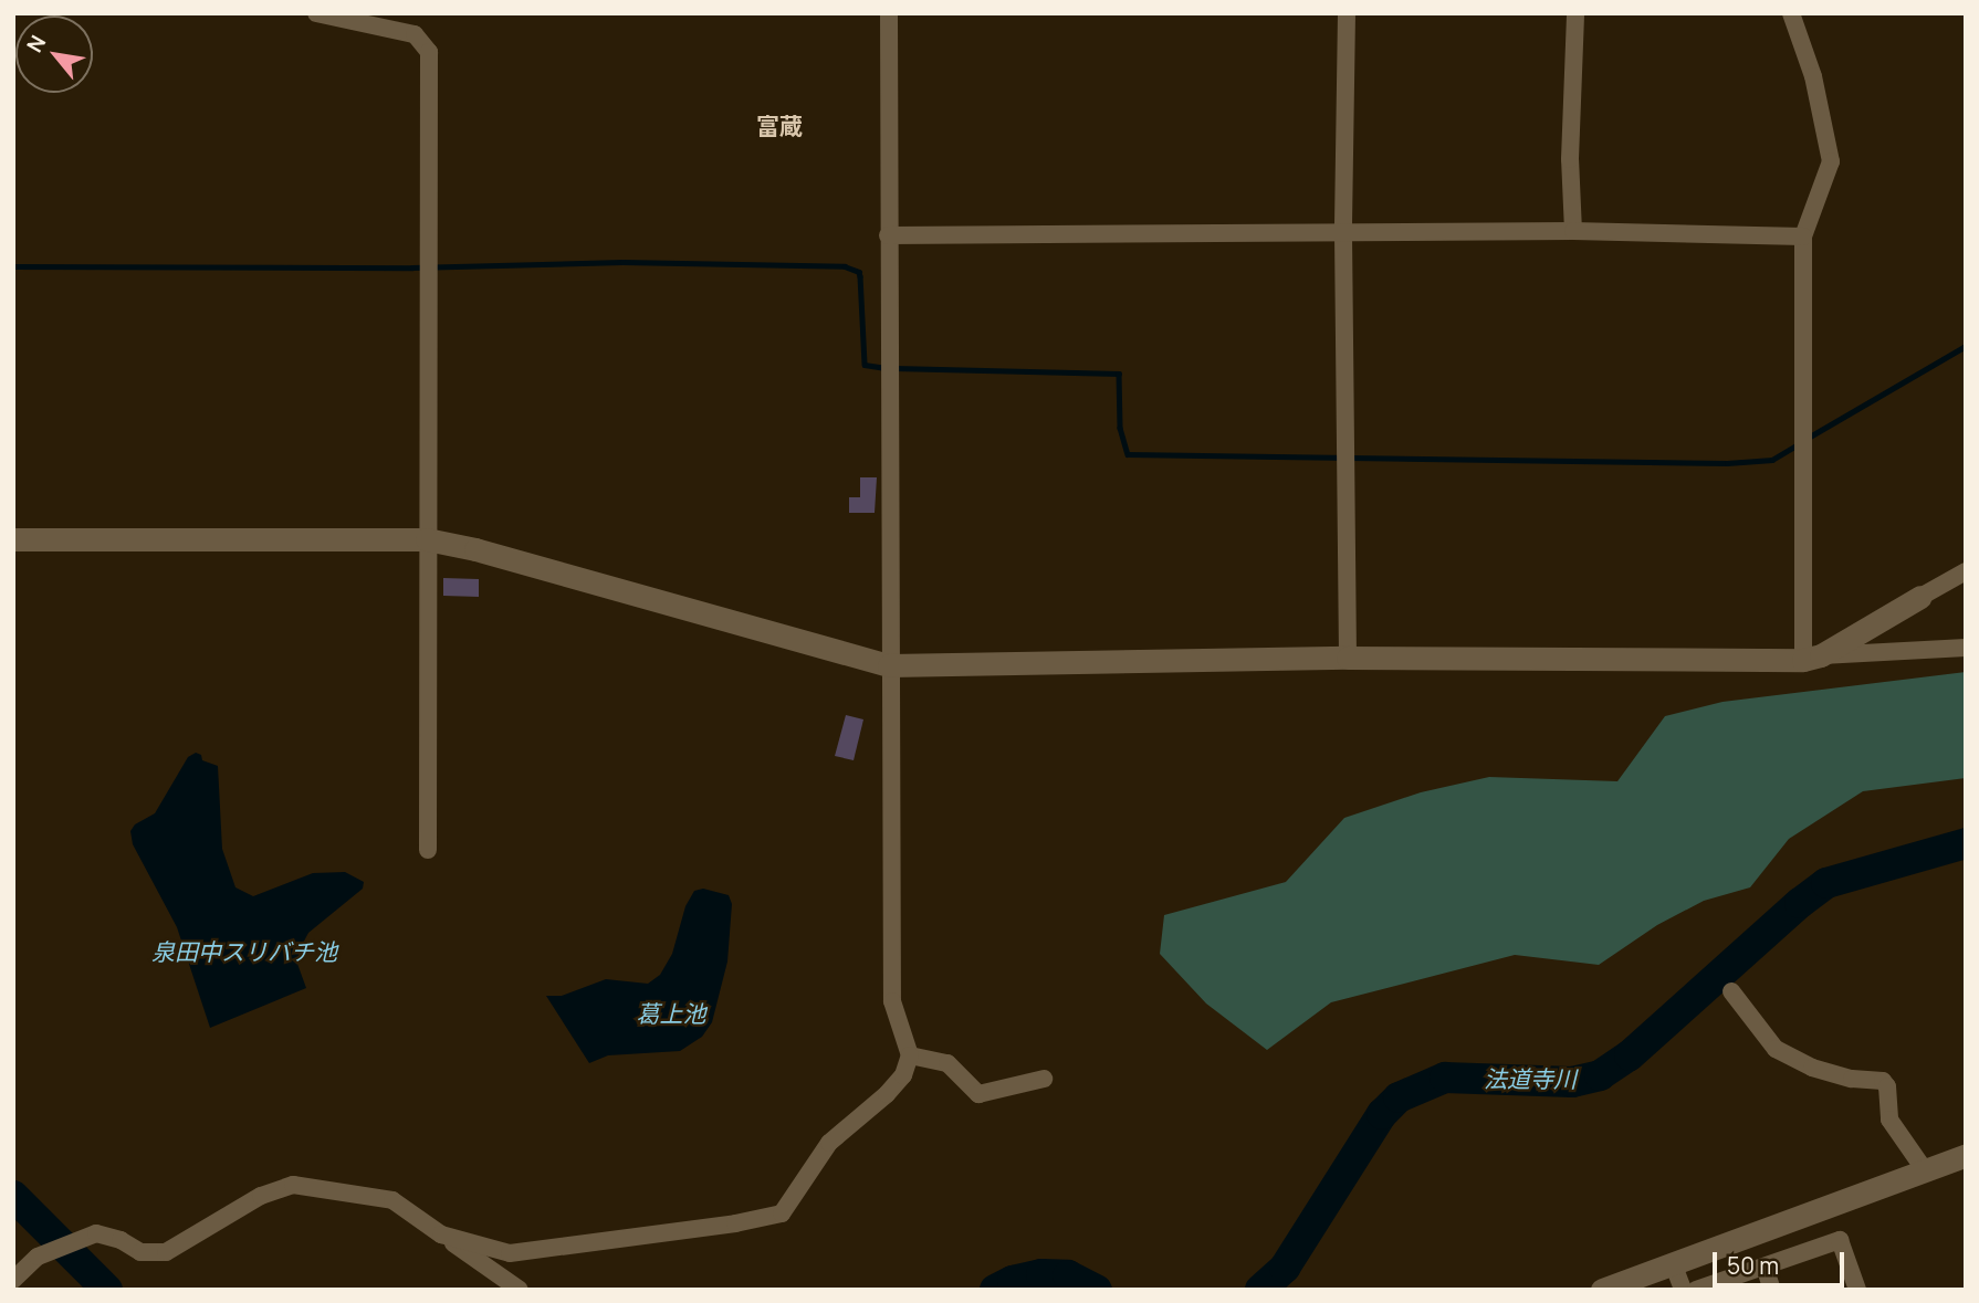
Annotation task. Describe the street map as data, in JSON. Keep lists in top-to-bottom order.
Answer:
{
  "districts": ["富蔵"],
  "water": ["泉田中スリバチ池", "葛上池", "法道寺川"],
  "scale_bar": "50 m",
  "north": "top left"
}
